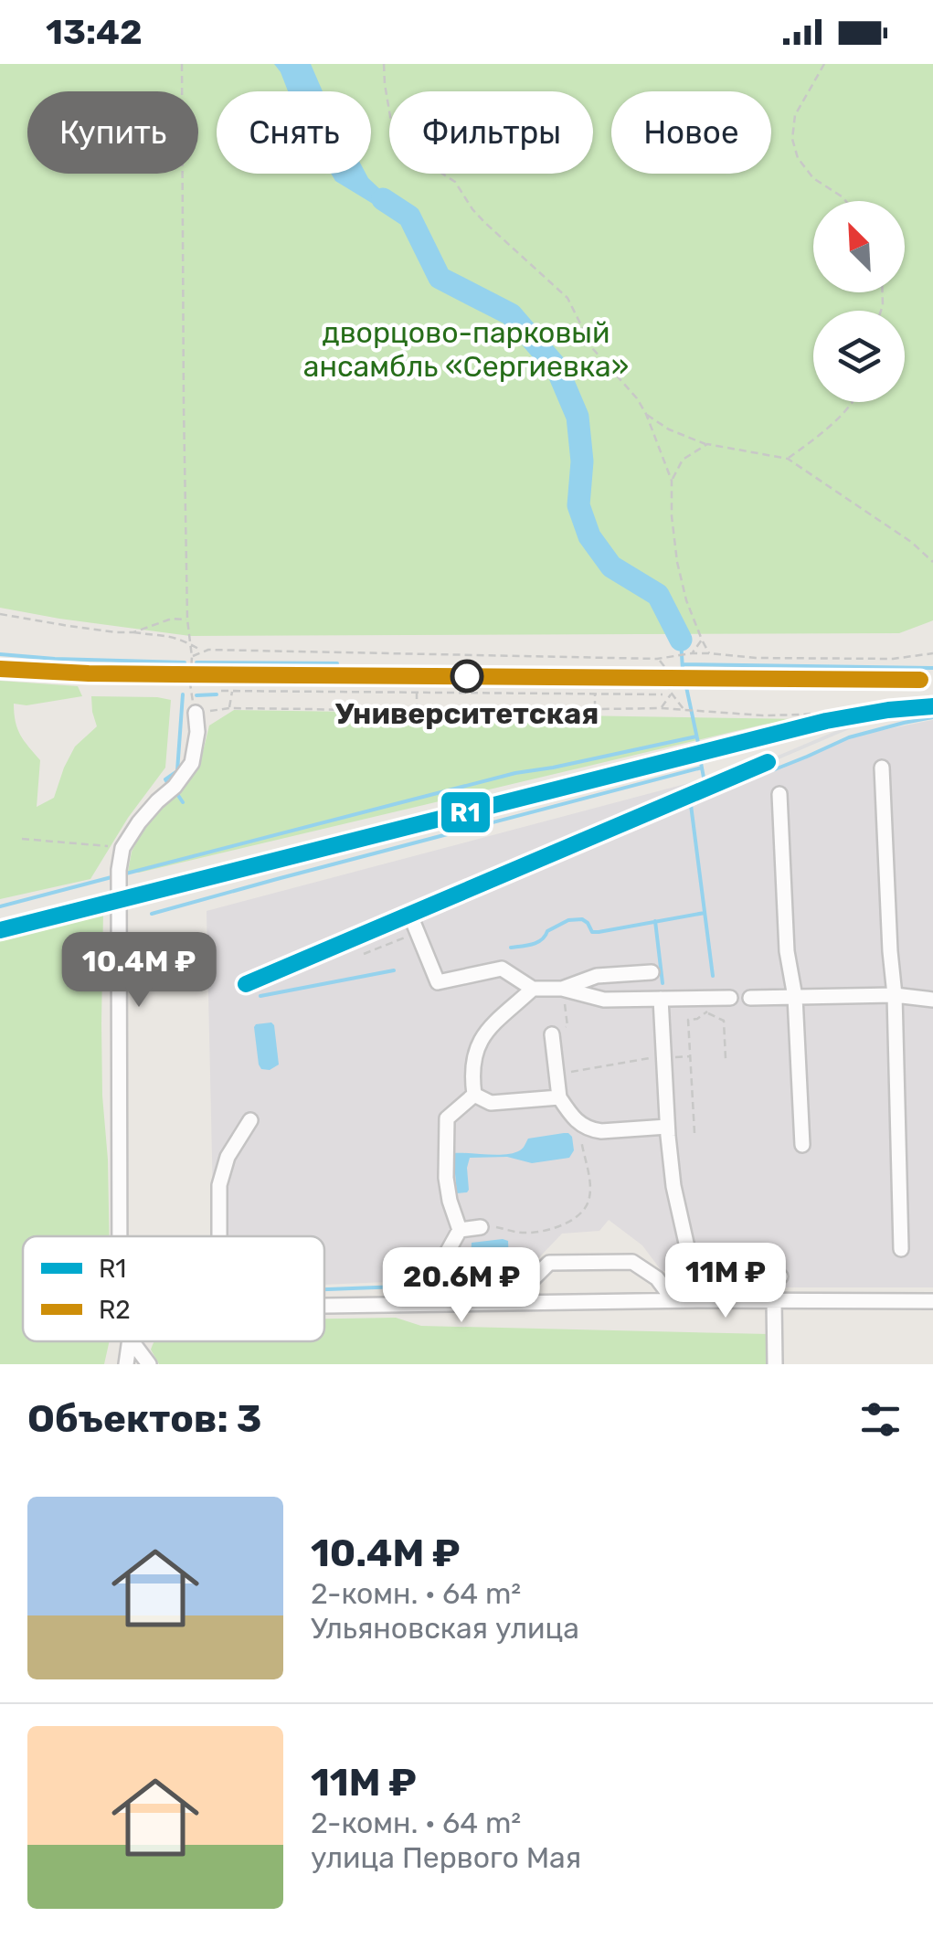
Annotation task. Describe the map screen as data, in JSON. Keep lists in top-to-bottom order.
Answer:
{
  "parks": ["дворцово-парковый ансамбль «Сергиевка»"],
  "places": ["Университетская"],
  "lines": ["transit line R2", "transit line R1"],
  "legend": ["R1", "R2"],
  "north": "top left",
  "page": {
    "status": "13:42",
    "chip": [
      "Купить",
      "Снять",
      "Фильтры",
      "Новое"
    ],
    "price": ["10.4M ₽", "11M ₽", "20.6M ₽"],
    "heading": "Объектов: 3",
    "list": [
      {
        "name": "10.4M ₽",
        "note": "2-комн. · 64 m² · Ульяновская улица"
      },
      {
        "name": "11M ₽",
        "note": "2-комн. · 64 m² · улица Первого Мая"
      }
    ]
  }
}
